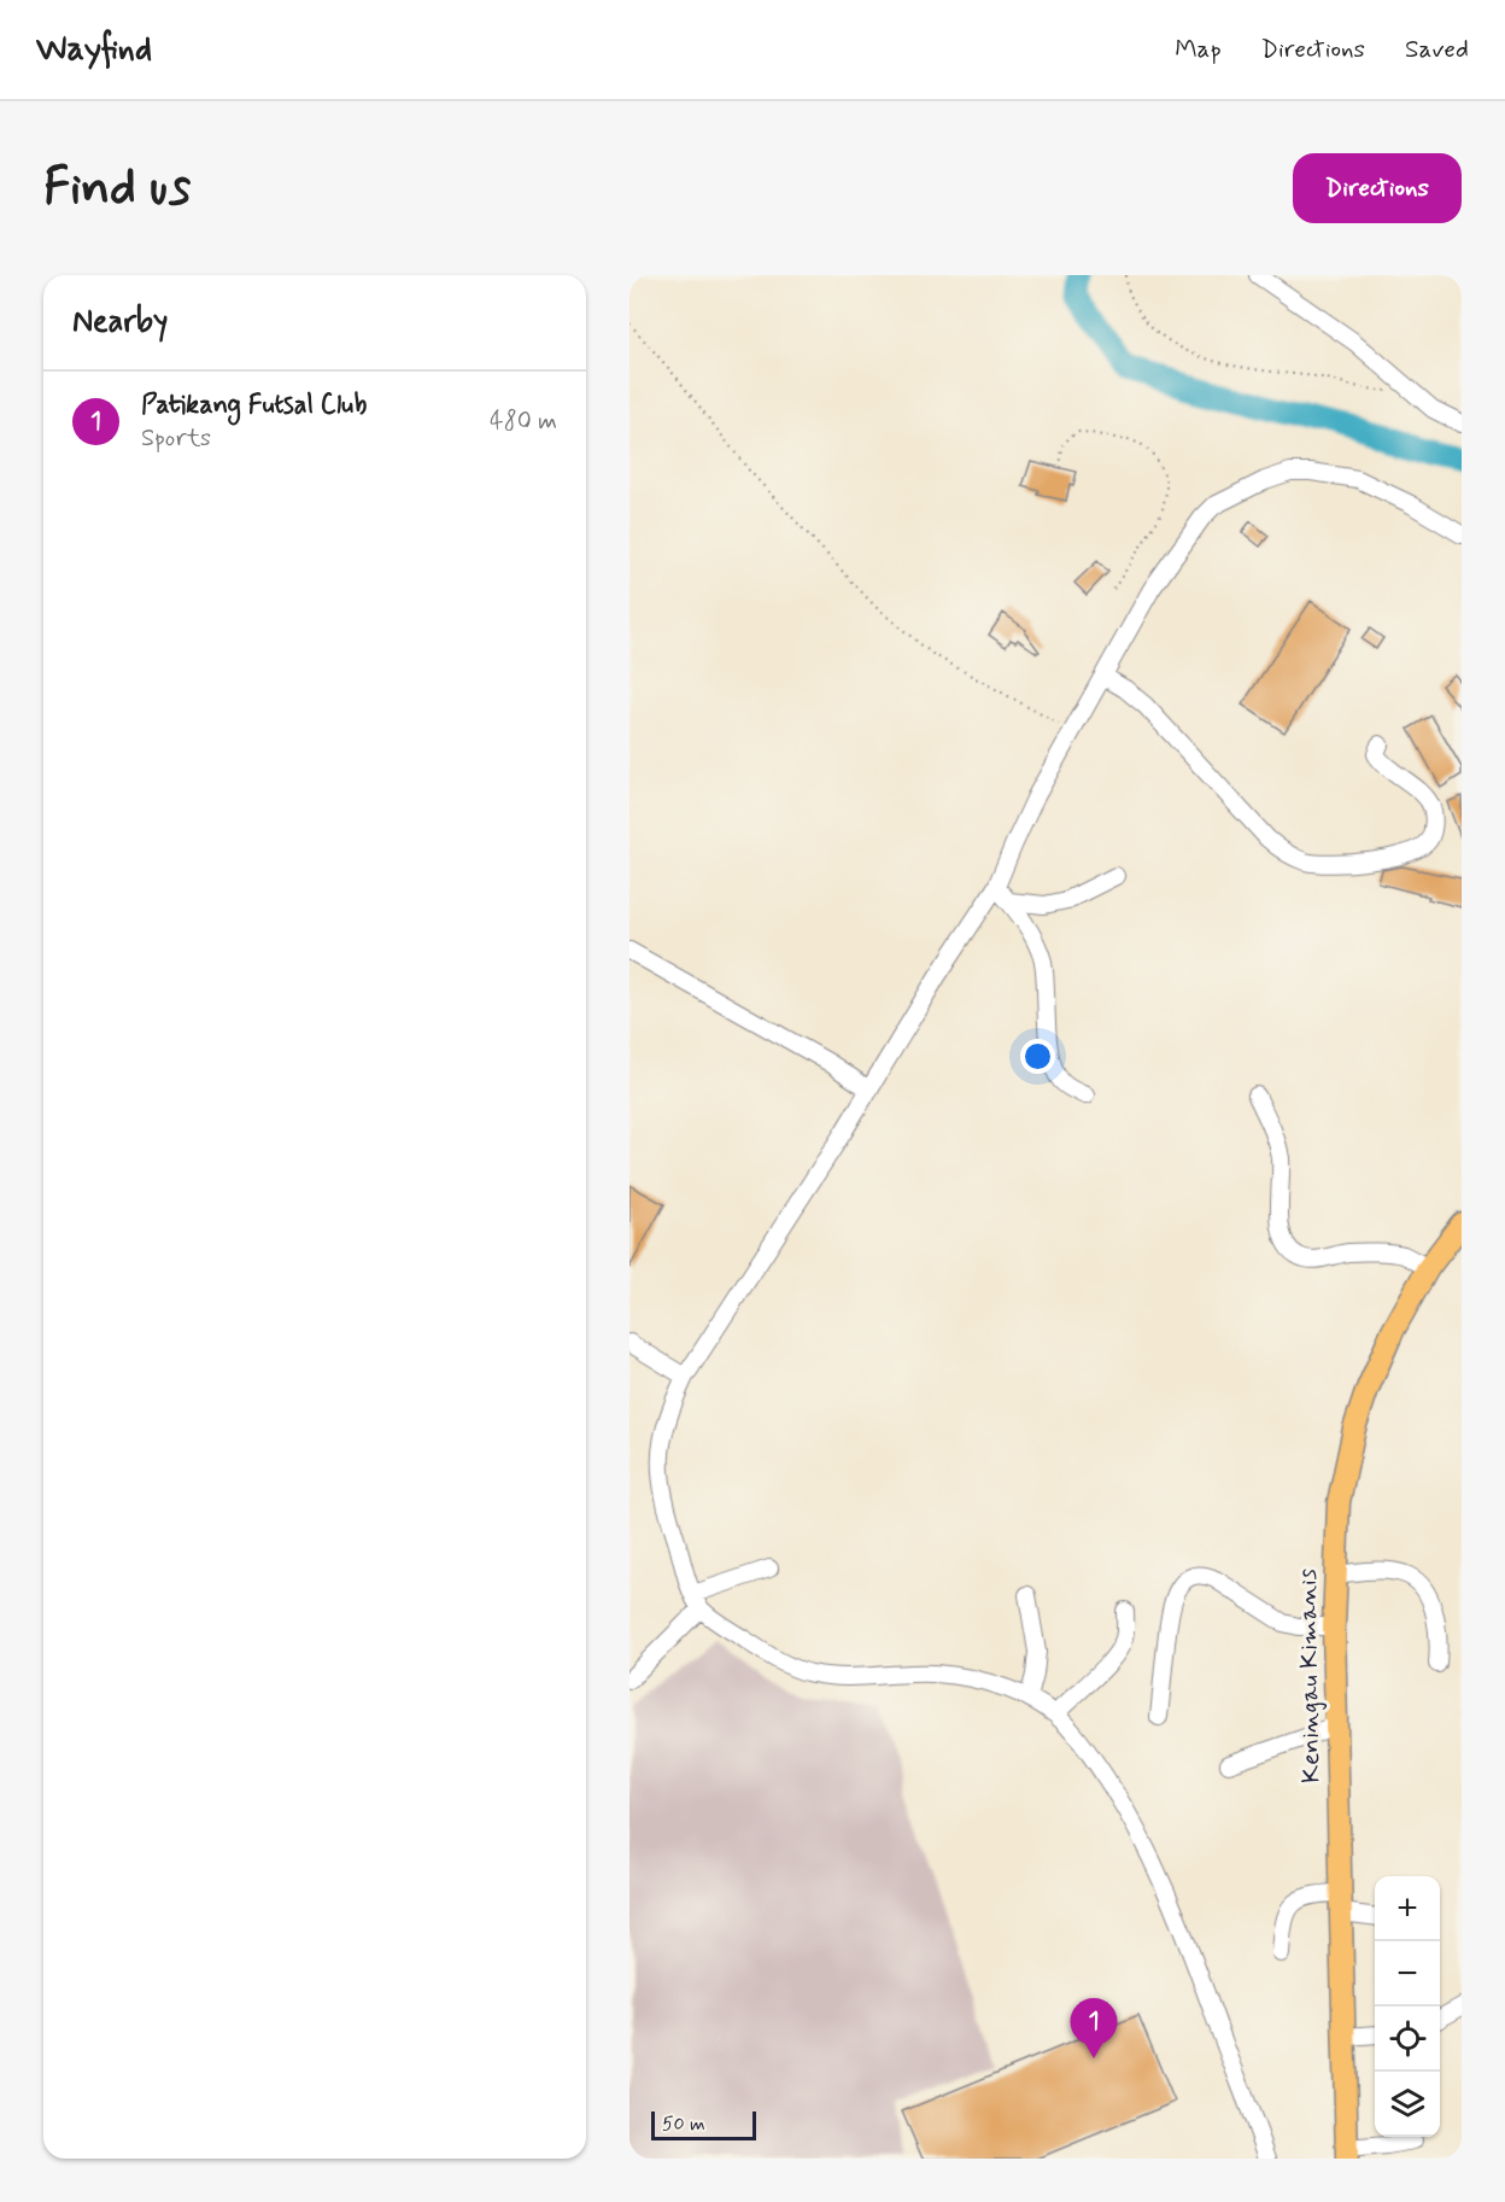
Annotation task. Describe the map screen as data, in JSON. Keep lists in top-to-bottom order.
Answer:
{
  "streets": {
    "main road": ["Keningau Kimanis"]
  },
  "scale_bar": "50 m",
  "page": {
    "header": "Wayfind",
    "nav": ["Map", "Directions", "Saved"],
    "buttons": "Directions",
    "title": "Find us",
    "heading": "Nearby",
    "list": [
      {
        "mark": "1",
        "name": "Patikang Futsal Club",
        "note": "Sports",
        "value": "480 m"
      }
    ],
    "map_buttons": ["+", "−"],
    "pins": "1",
    "scale": "50 m"
  }
}
